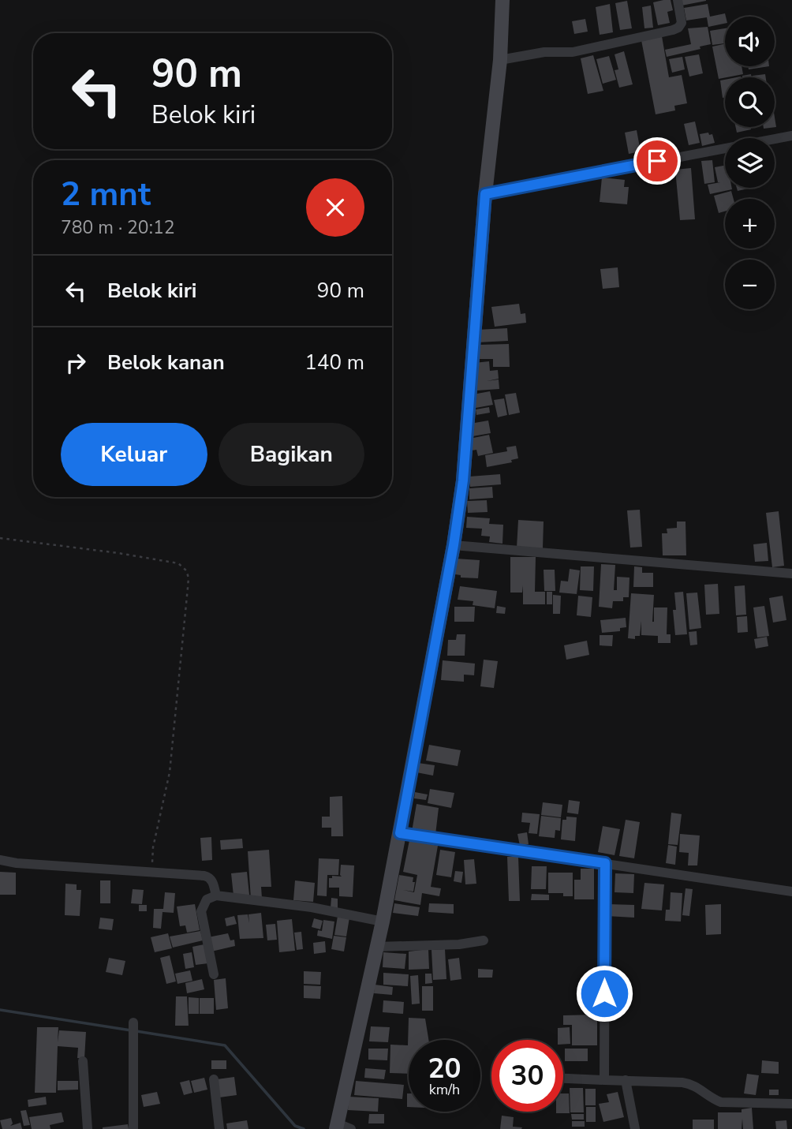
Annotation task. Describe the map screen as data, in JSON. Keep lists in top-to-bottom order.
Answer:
{
  "page": {
    "map_buttons": ["+", "−"],
    "turn": ["90 m", "Belok kiri"],
    "heading": ["2 mnt", "780 m · 20:12"],
    "list": [
      {
        "name": "Belok kiri",
        "value": "90 m"
      },
      {
        "name": "Belok kanan",
        "value": "140 m"
      }
    ],
    "buttons": ["Keluar", "Bagikan"],
    "speed": "20 km/h",
    "limit": "30"
  }
}
